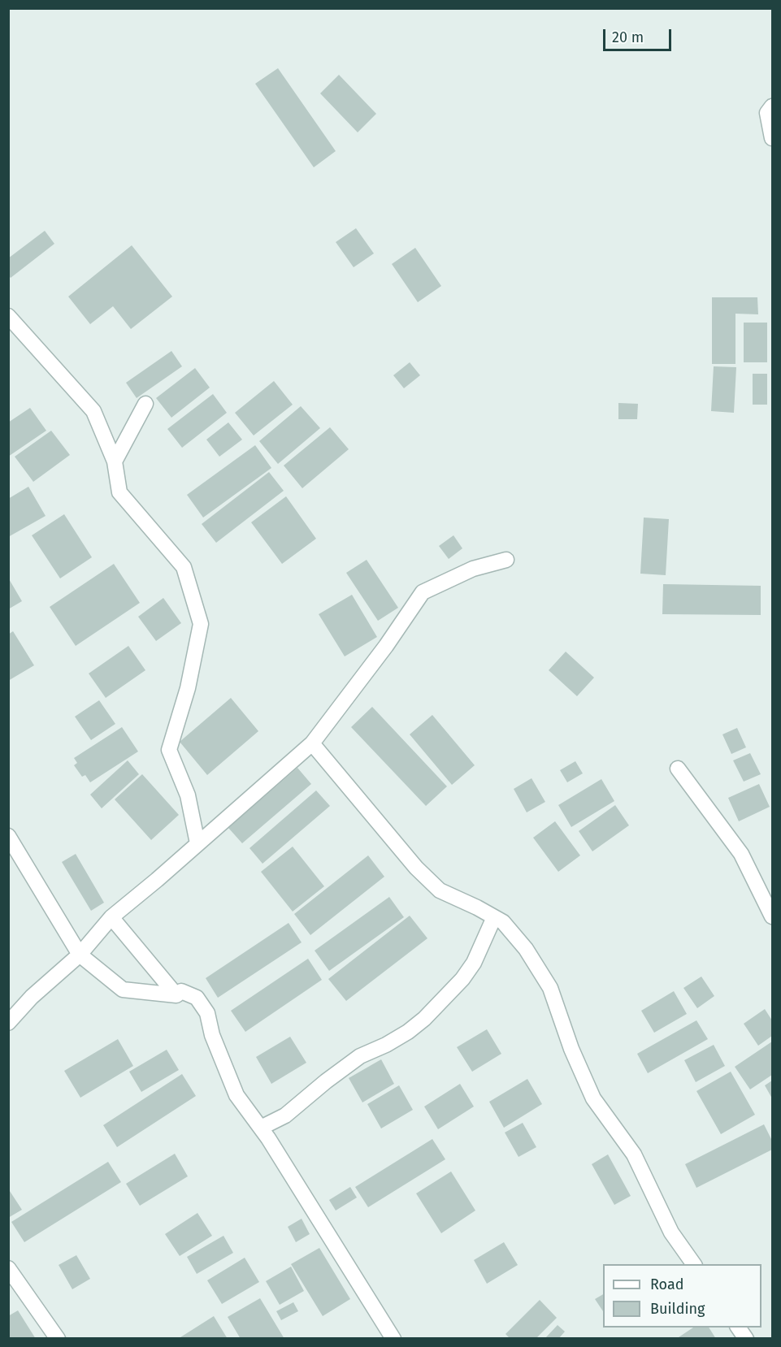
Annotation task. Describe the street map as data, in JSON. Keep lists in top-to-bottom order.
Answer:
{
  "legend": ["Road", "Building"],
  "scale_bar": "20 m"
}
